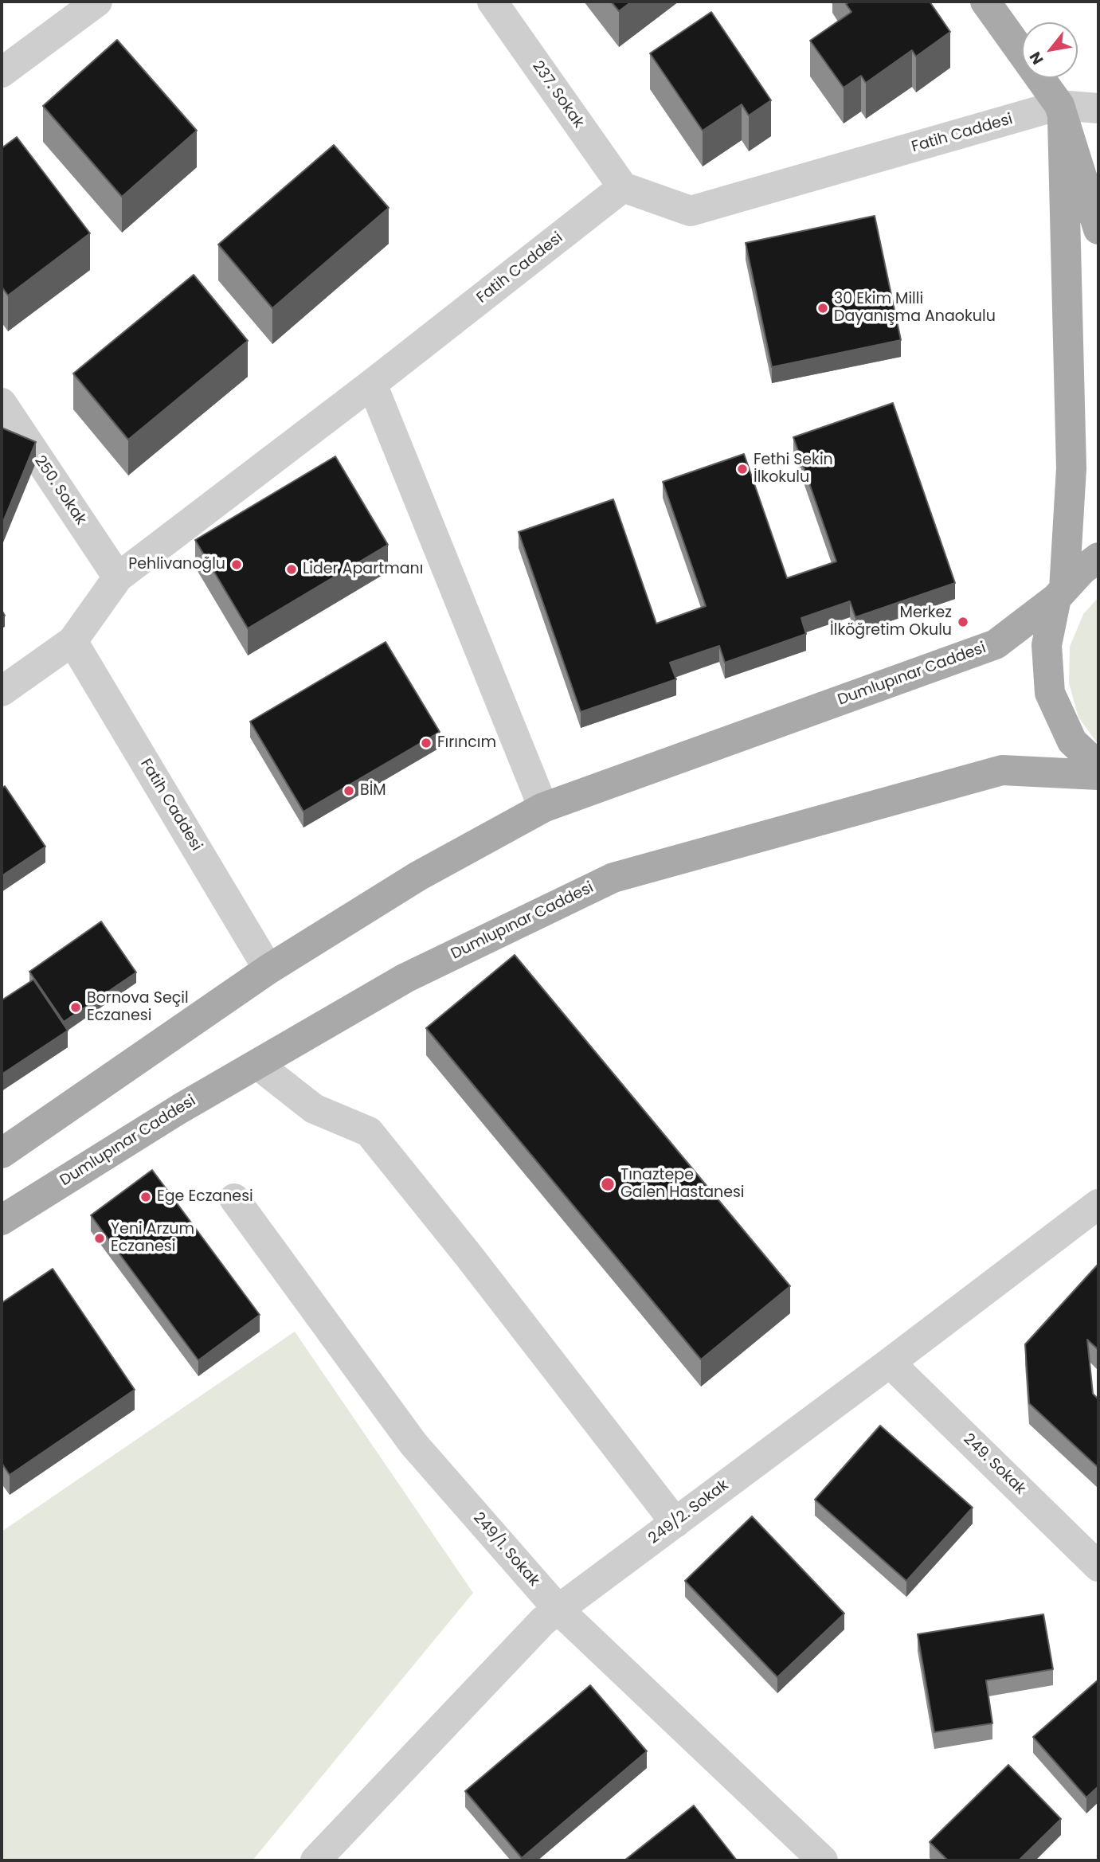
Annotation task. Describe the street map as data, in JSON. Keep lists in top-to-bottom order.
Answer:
{
  "streets": {
    "main road": ["Dumlupınar Caddesi"],
    "street": [
      "237. Sokak",
      "Fatih Caddesi",
      "250. Sokak",
      "249. Sokak",
      "249/2. Sokak",
      "249/1. Sokak"
    ]
  },
  "crossings": [
    ["237. Sokak", "Fatih Caddesi"],
    ["Fatih Caddesi", "250. Sokak"],
    ["Fatih Caddesi", "Dumlupınar Caddesi"],
    ["249. Sokak", "249/2. Sokak"],
    ["249/2. Sokak", "249/1. Sokak"]
  ],
  "places": [
    "30 Ekim Milli Dayanışma Anaokulu",
    "Fethi Sekin İlkokulu",
    "Pehlivanoğlu",
    "Lider Apartmanı",
    "Merkez İlköğretim Okulu",
    "Fırıncım",
    "BİM",
    "Bornova Seçil Eczanesi",
    "Tınaztepe Galen Hastanesi",
    "Ege Eczanesi",
    "Yeni Arzum Eczanesi"
  ],
  "north": "bottom left"
}
